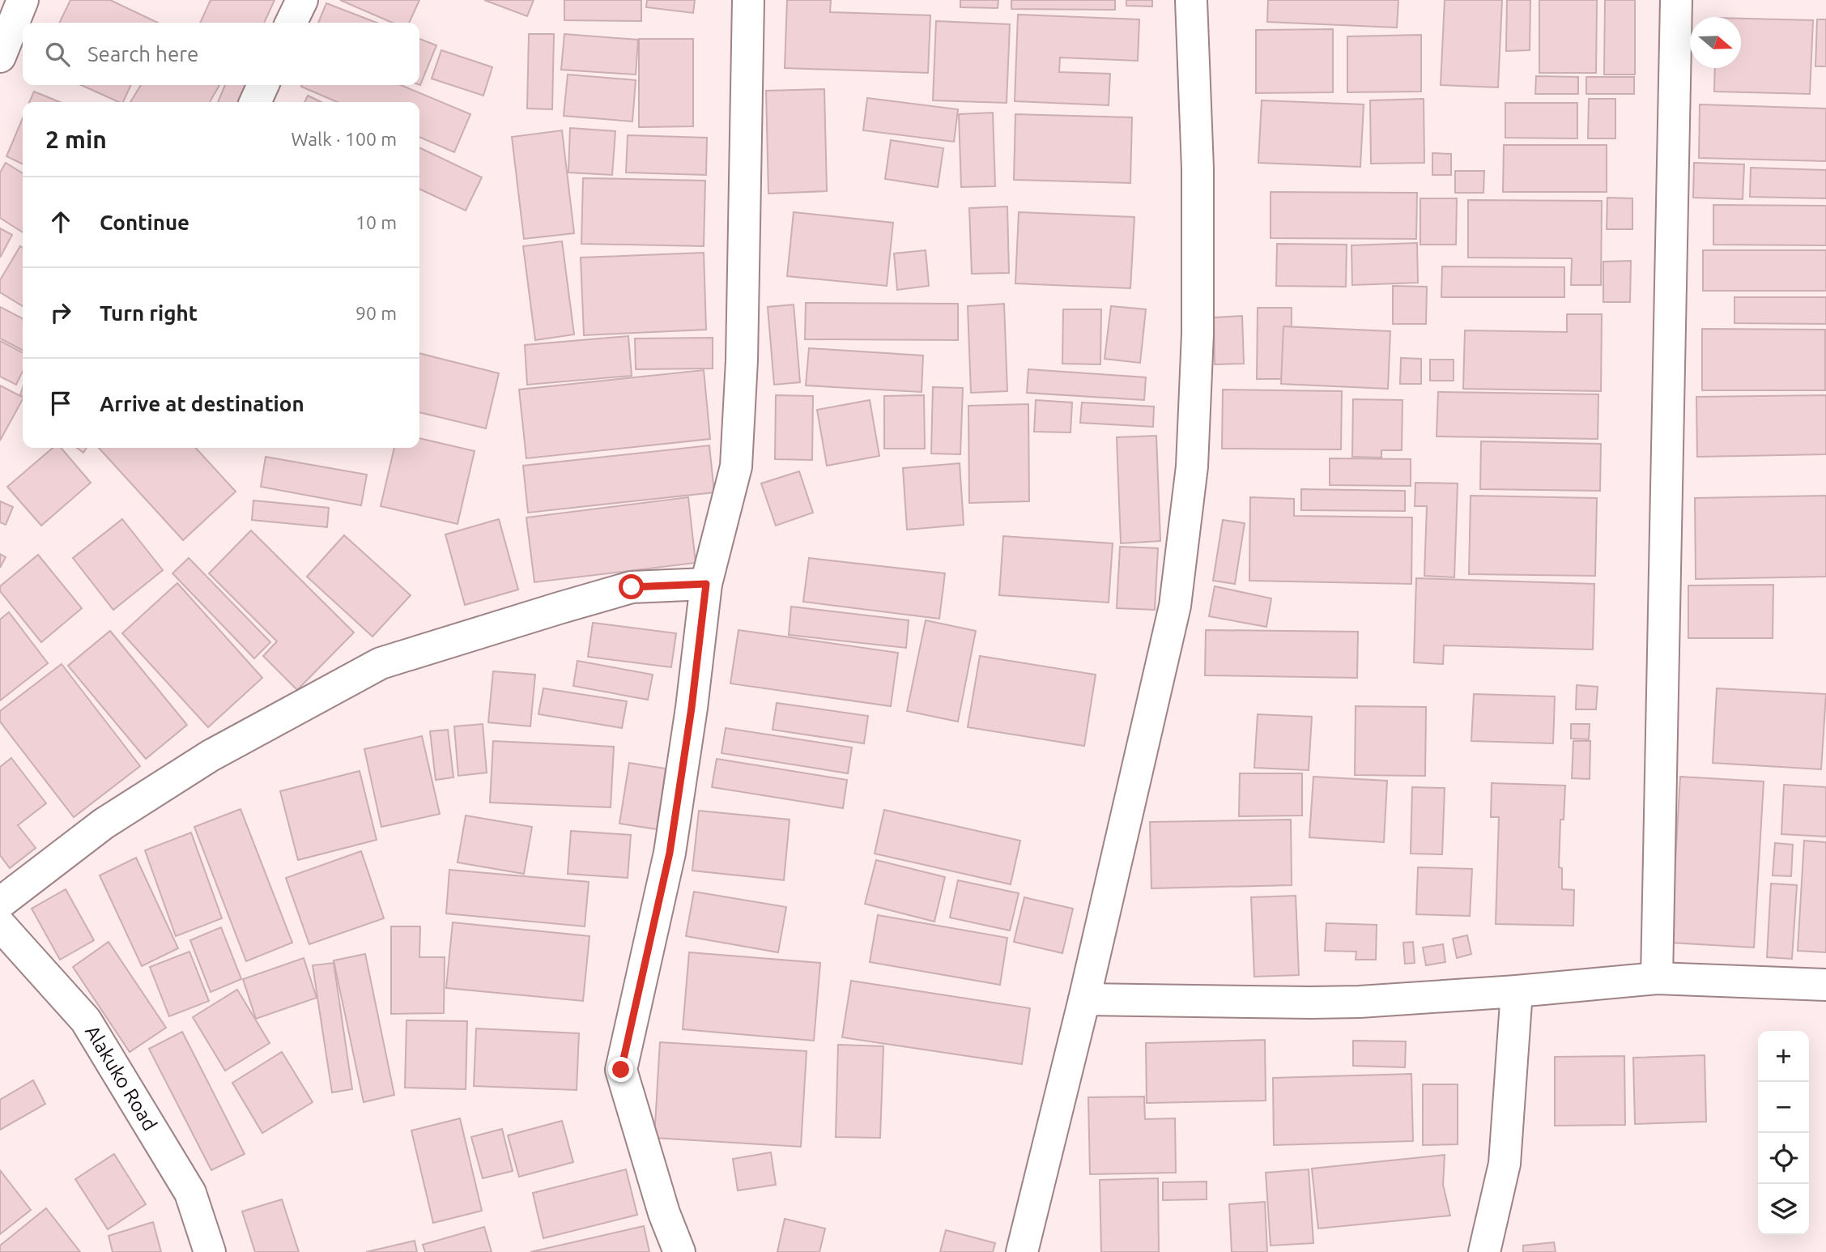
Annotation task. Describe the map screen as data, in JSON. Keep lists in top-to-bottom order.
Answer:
{
  "streets": {
    "street": ["Alakuko Road"]
  },
  "north": "right",
  "page": {
    "search": "Search here",
    "heading": ["2 min", "Walk · 100 m"],
    "list": [
      ["Continue", "10 m"],
      ["Turn right", "90 m"],
      "Arrive at destination"
    ],
    "map_buttons": ["+", "−"]
  }
}
